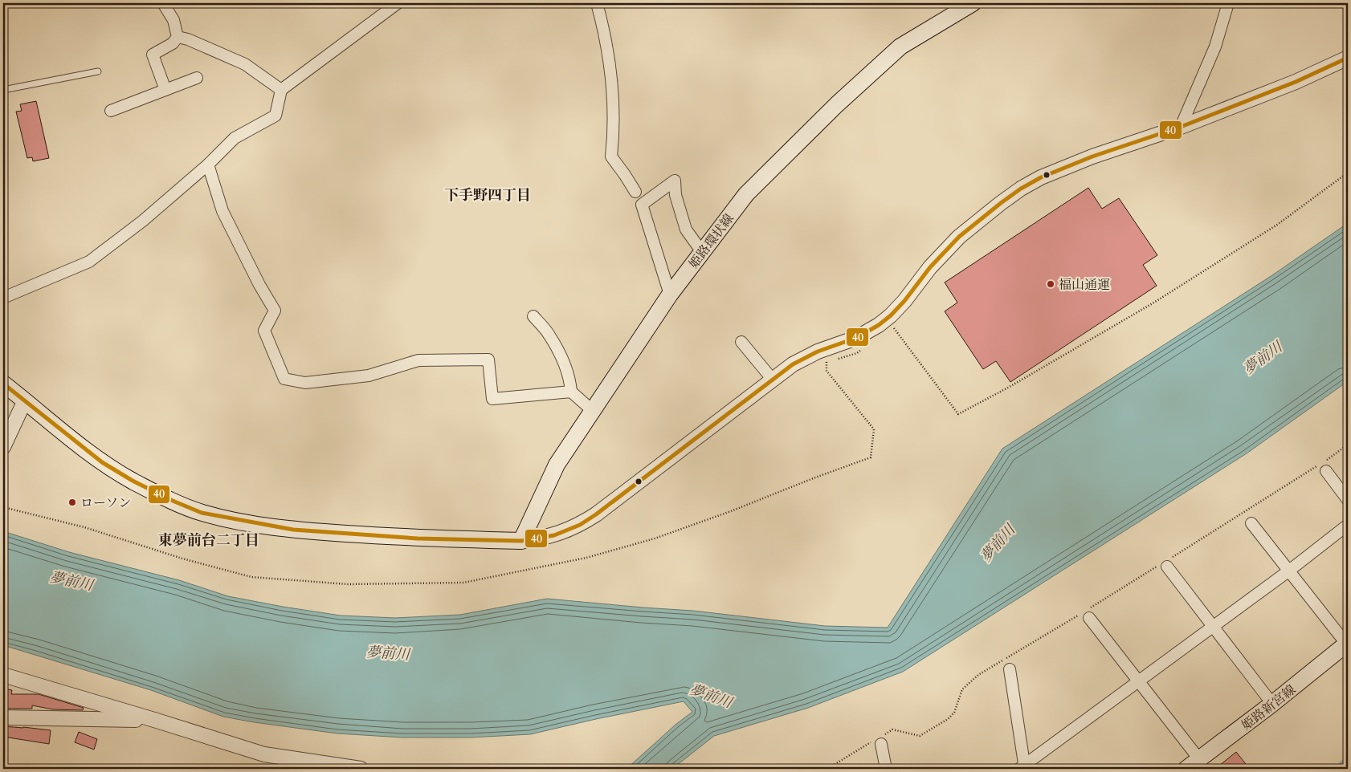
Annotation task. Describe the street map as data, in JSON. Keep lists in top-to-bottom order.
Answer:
{
  "streets": {
    "main road": ["姫路環状線", "姫路新宮線"]
  },
  "districts": ["下手野四丁目", "東夢前台二丁目"],
  "water": ["夢前川"],
  "places": ["福山通運", "ローソン"],
  "lines": ["transit line 40"]
}
